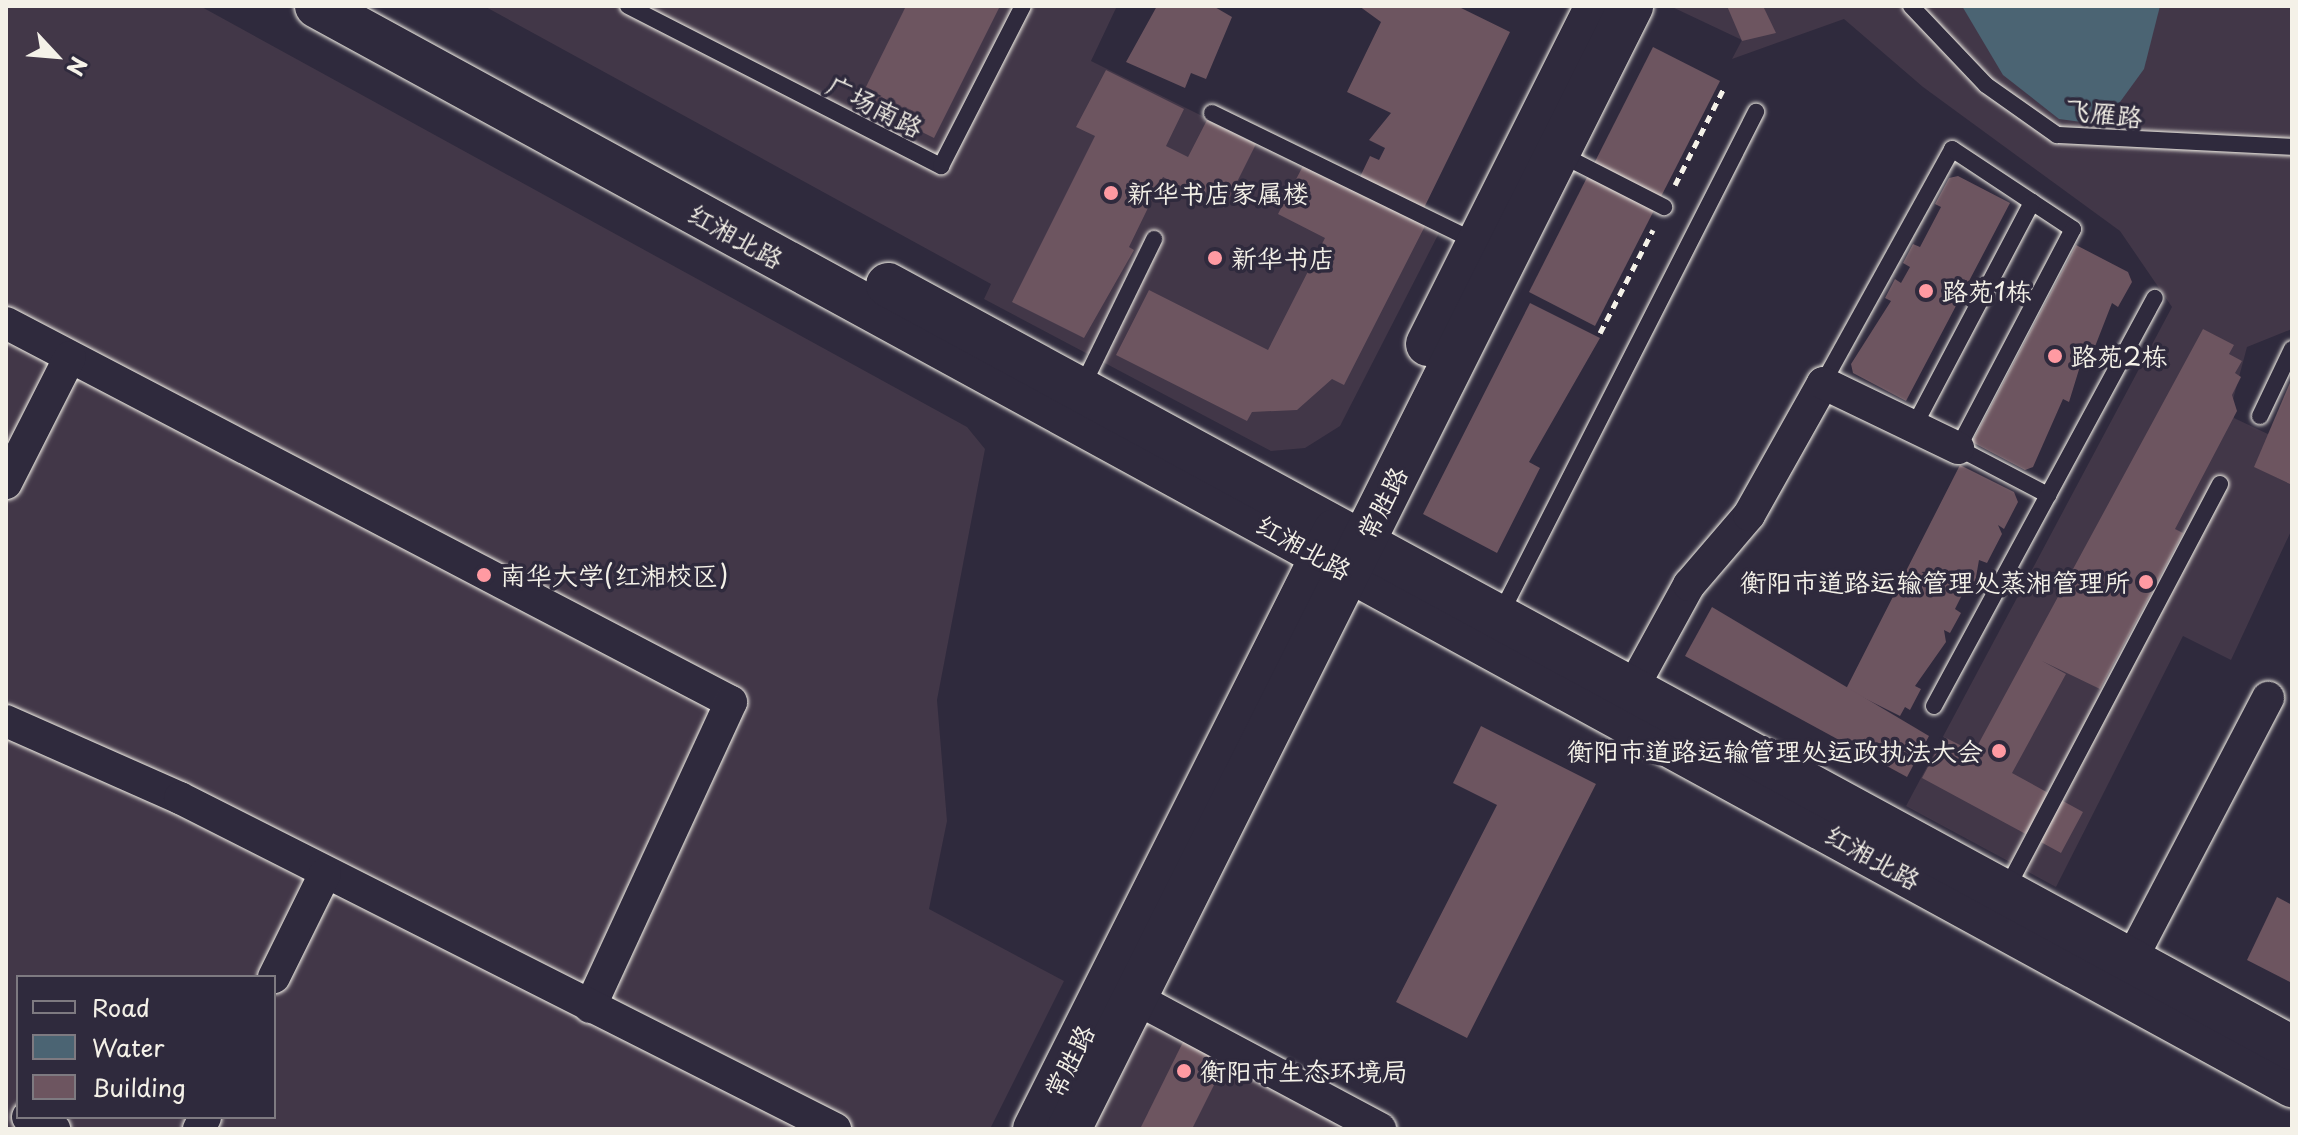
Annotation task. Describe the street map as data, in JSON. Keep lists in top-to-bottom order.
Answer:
{
  "streets": {
    "main road": ["红湘北路", "常胜路"],
    "lane": ["广场南路", "飞雁路"]
  },
  "crossings": [
    ["红湘北路", "常胜路"]
  ],
  "places": [
    "新华书店家属楼",
    "新华书店",
    "路苑1栋",
    "路苑2栋",
    "南华大学(红湘校区)",
    "衡阳市道路运输管理处蒸湘管理所",
    "衡阳市道路运输管理处运政执法大会",
    "衡阳市生态环境局"
  ],
  "legend": ["Road", "Water", "Building"],
  "north": "bottom right"
}
